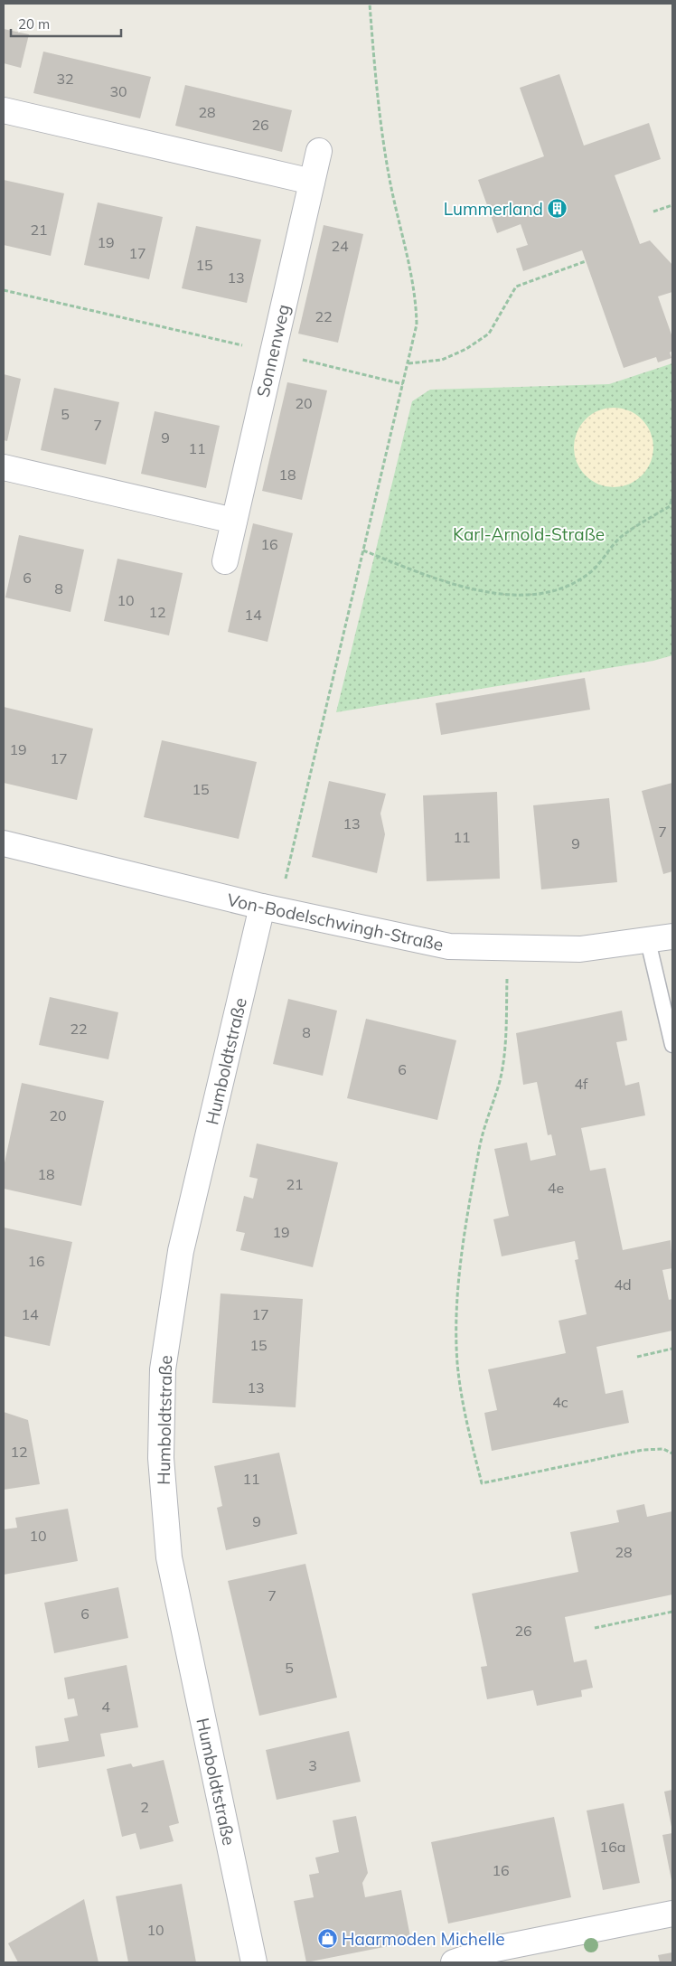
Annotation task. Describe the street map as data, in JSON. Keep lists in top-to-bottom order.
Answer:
{
  "streets": {
    "street": ["Sonnenweg", "Von-Bodelschwingh-Straße", "Humboldtstraße"]
  },
  "crossings": [
    ["Von-Bodelschwingh-Straße", "Humboldtstraße"]
  ],
  "parks": ["Karl-Arnold-Straße"],
  "places": {
    "building": ["Lummerland"],
    "shop": ["Haarmoden Michelle"]
  },
  "house_numbers": [
    "32",
    "30",
    "28",
    "26",
    "21",
    "19",
    "24",
    "17",
    "15",
    "13",
    "22",
    "20",
    "5",
    "7",
    "9",
    "11",
    "18",
    "16",
    "6",
    "8",
    "10",
    "12",
    "14",
    "19",
    "17",
    "15",
    "13",
    "7",
    "11",
    "9",
    "22",
    "8",
    "6",
    "4f",
    "20",
    "18",
    "21",
    "4e",
    "19",
    "16",
    "4d",
    "14",
    "17",
    "15",
    "13",
    "4c",
    "12",
    "11",
    "9",
    "10",
    "28",
    "7",
    "6",
    "26",
    "5",
    "4",
    "3",
    "2",
    "16a",
    "16",
    "10"
  ],
  "scale_bar": "20 m"
}
